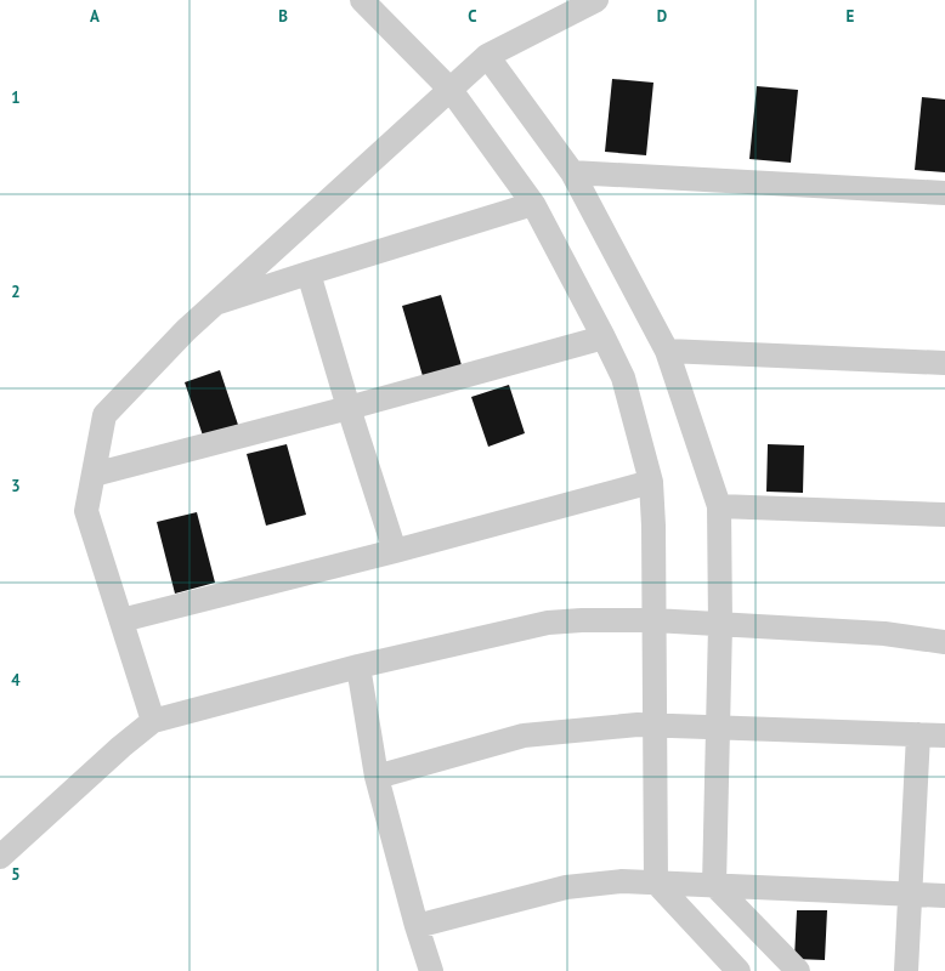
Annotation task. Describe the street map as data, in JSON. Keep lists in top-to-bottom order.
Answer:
{
  "grid": {
    "columns": [
      "A",
      "B",
      "C",
      "D",
      "E"
    ],
    "rows": [
      "1",
      "2",
      "3",
      "4",
      "5"
    ]
  }
}
